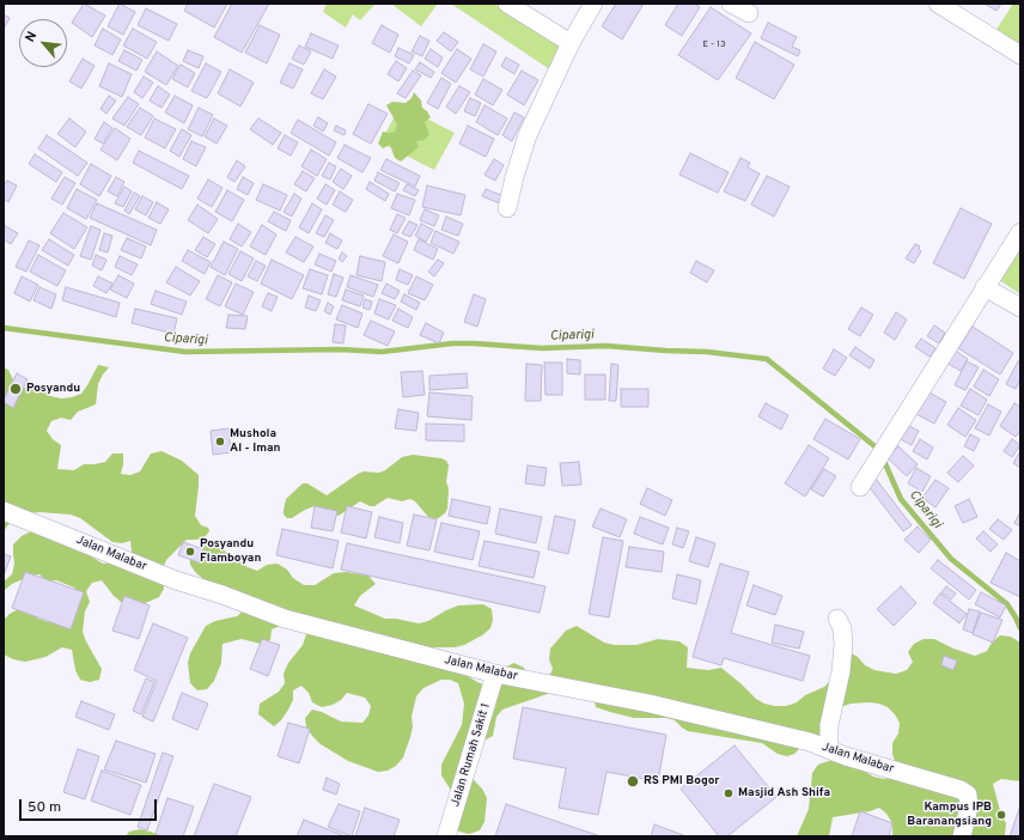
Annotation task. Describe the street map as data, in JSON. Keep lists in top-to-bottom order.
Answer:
{
  "streets": {
    "street": ["Jalan Malabar", "Jalan Rumah Sakit 1"]
  },
  "crossings": [
    ["Jalan Malabar", "Jalan Rumah Sakit 1"]
  ],
  "water": ["Ciparigi"],
  "places": [
    "Posyandu",
    "Mushola Al - Iman",
    "Posyandu Flamboyan",
    "RS PMI Bogor",
    "Masjid Ash Shifa",
    "Kampus IPB Baranangsiang"
  ],
  "house_numbers": ["E - 13"],
  "scale_bar": "50 m",
  "north": "top left"
}
